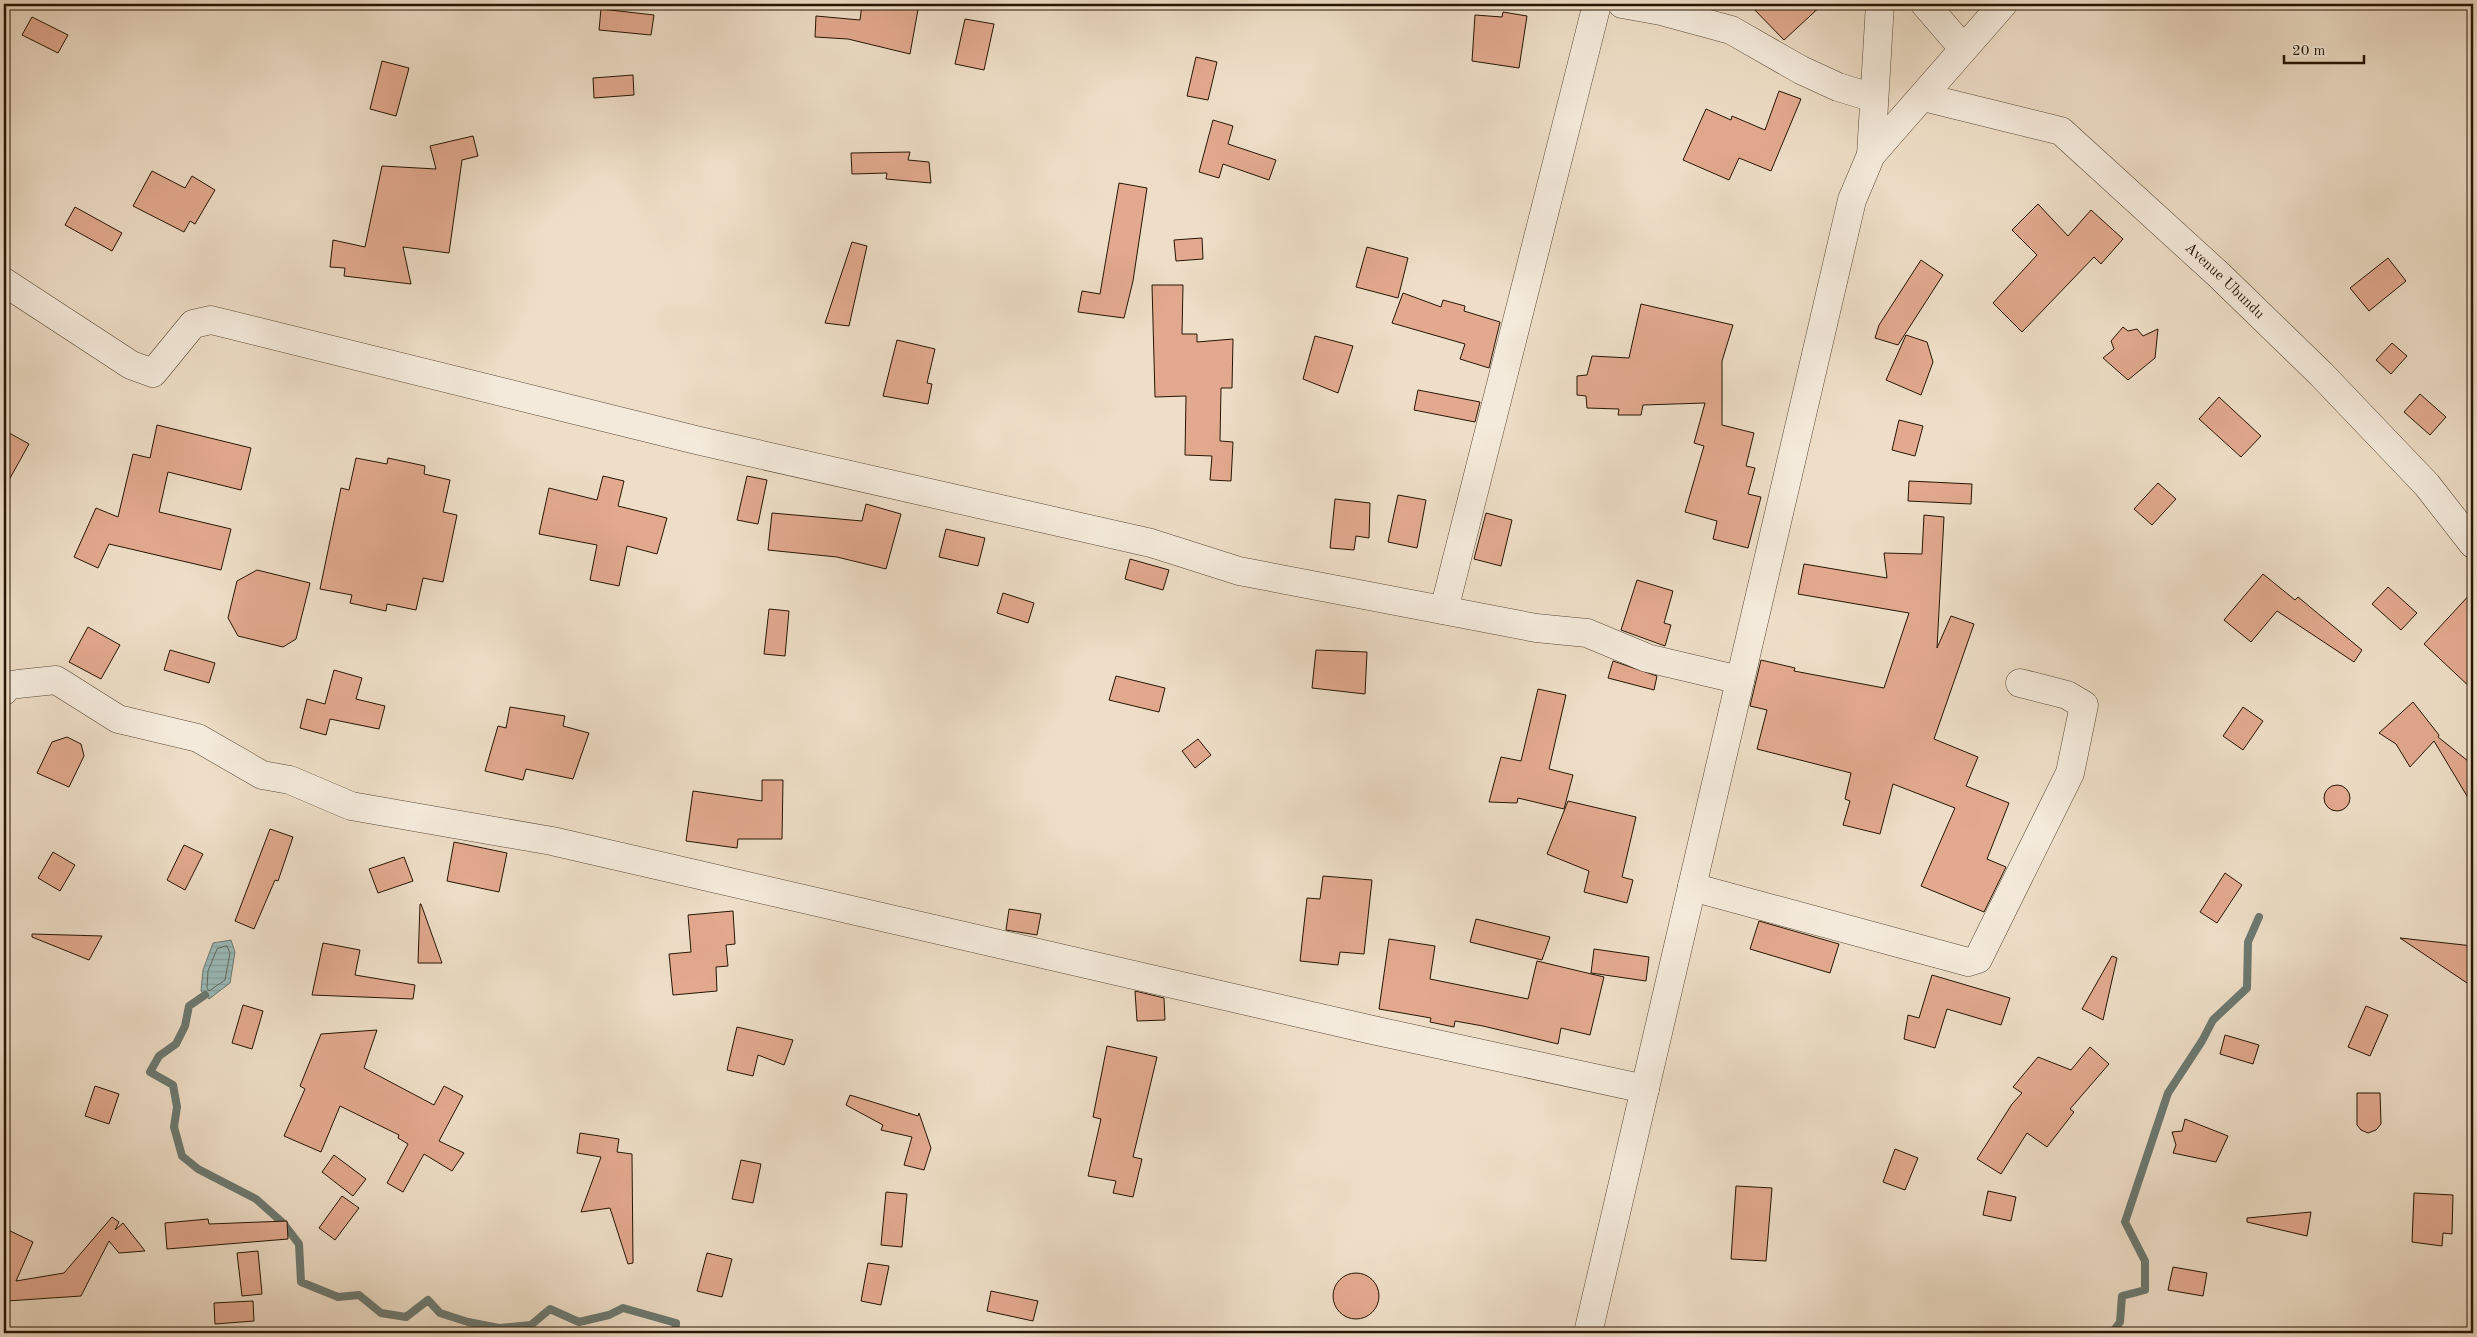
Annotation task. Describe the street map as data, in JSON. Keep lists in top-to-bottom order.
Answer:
{
  "streets": {
    "street": ["Avenue Ubundu"]
  },
  "scale_bar": "20 m"
}
